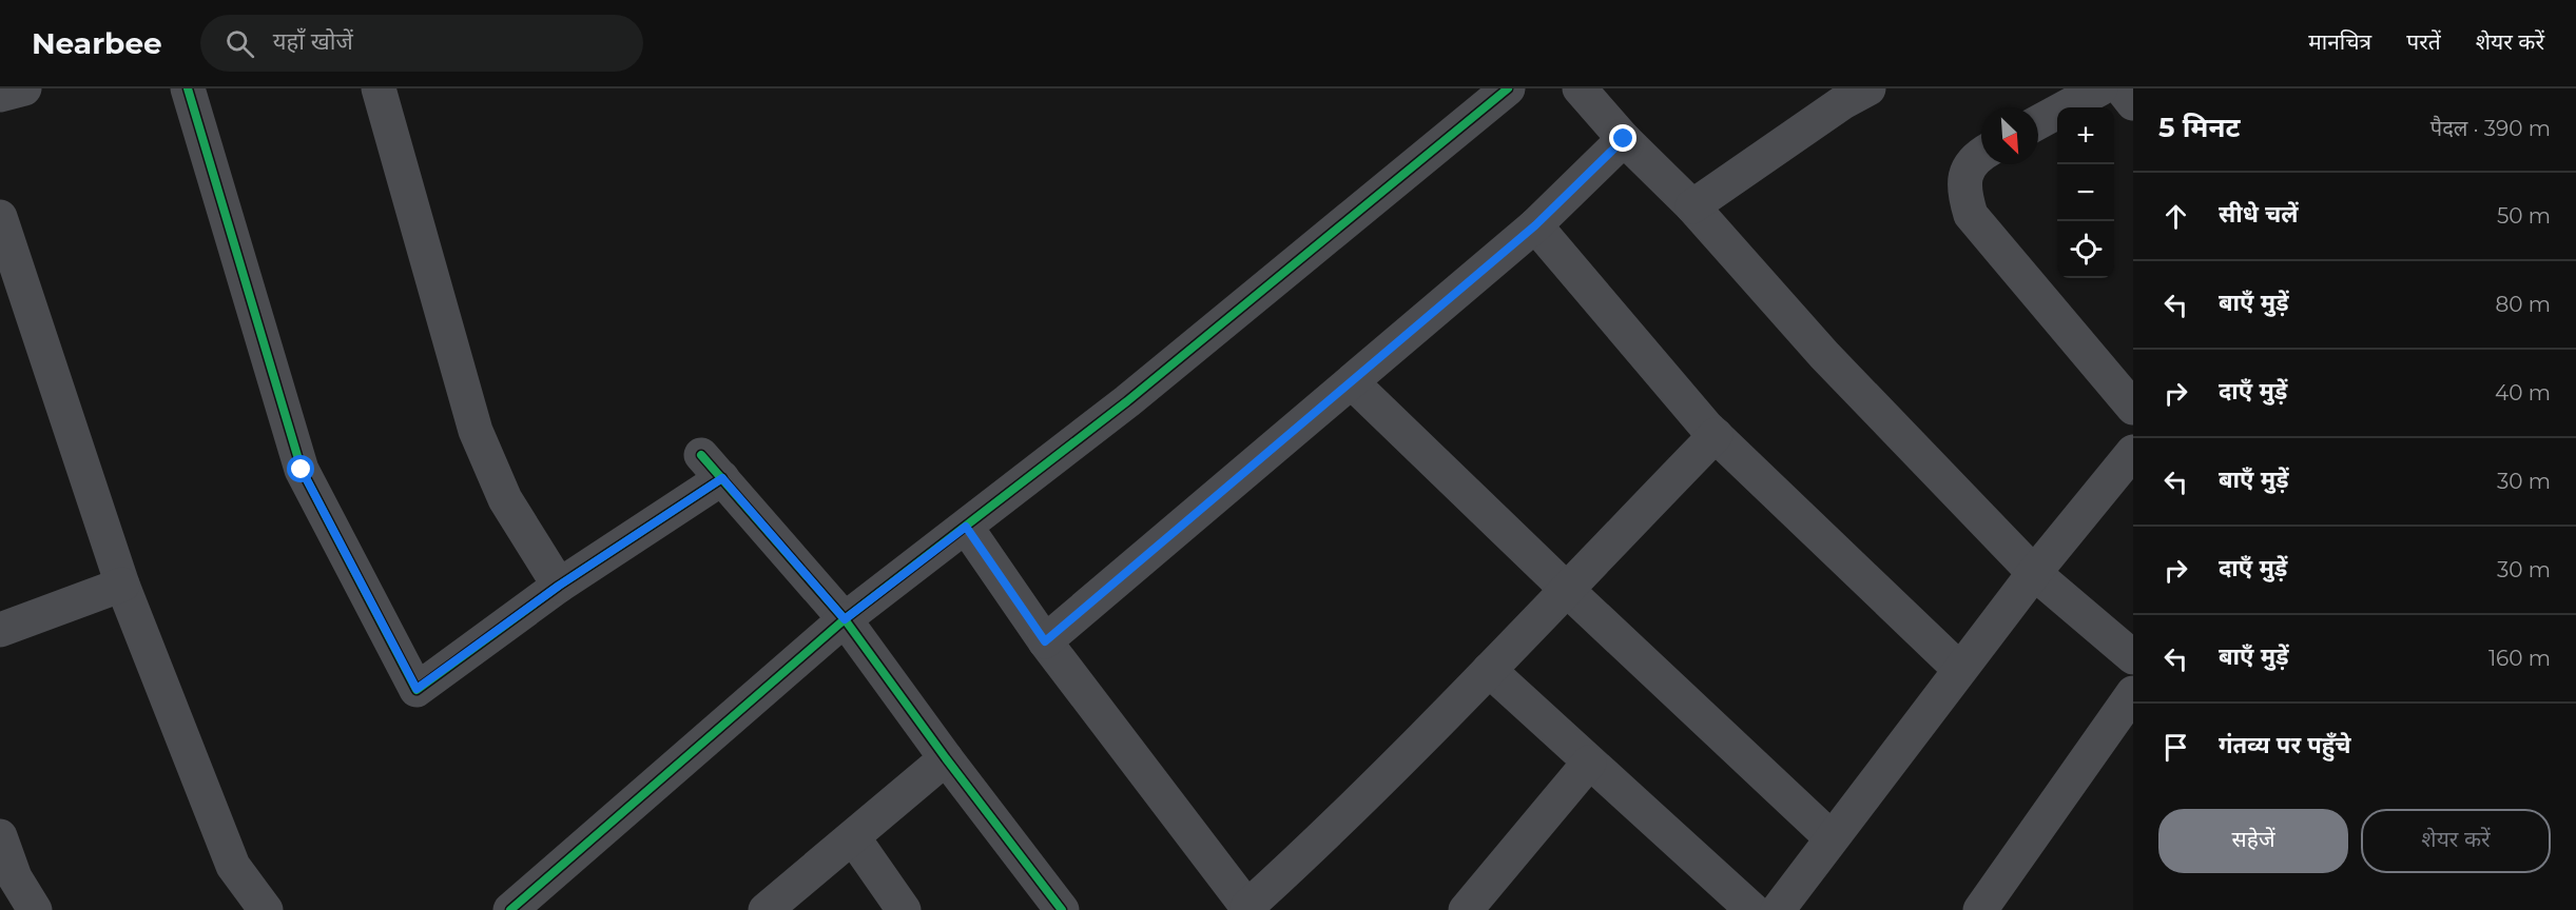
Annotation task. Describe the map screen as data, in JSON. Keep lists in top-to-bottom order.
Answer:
{
  "north": "bottom right",
  "page": {
    "header": "Nearbee",
    "search": "यहाँ खोजें",
    "nav": ["मानचित्र", "परतें", "शेयर करें"],
    "heading": ["5 मिनट", "पैदल · 390 m"],
    "map_buttons": ["+", "−"],
    "list": [
      ["सीधे चलें", "50 m"],
      ["बाएँ मुड़ें", "80 m"],
      ["दाएँ मुड़ें", "40 m"],
      ["बाएँ मुड़ें", "30 m"],
      ["दाएँ मुड़ें", "30 m"],
      ["बाएँ मुड़ें", "160 m"],
      "गंतव्य पर पहुँचे"
    ],
    "buttons": ["सहेजें", "शेयर करें"]
  }
}
